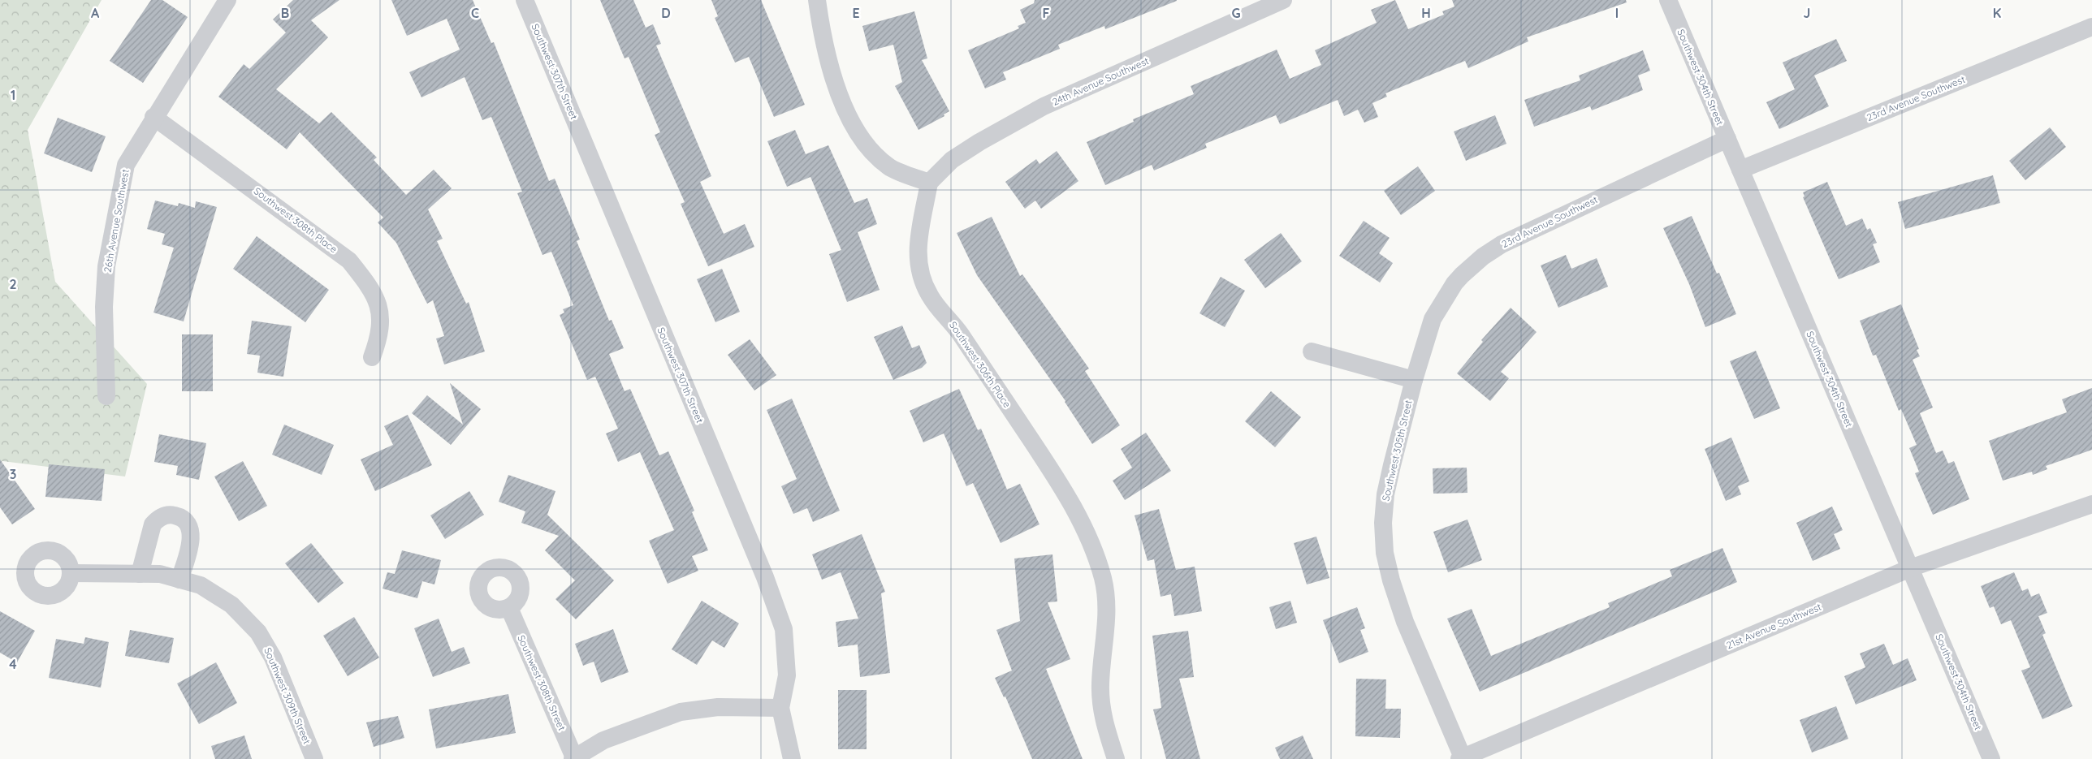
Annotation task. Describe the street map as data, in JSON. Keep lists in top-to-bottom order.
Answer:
{
  "streets": {
    "street": [
      "Southwest 307th Street",
      "Southwest 304th Street",
      "24th Avenue Southwest",
      "23rd Avenue Southwest",
      "Southwest 308th Place",
      "26th Avenue Southwest",
      "Southwest 306th Place",
      "Southwest 305th Street",
      "21st Avenue Southwest",
      "Southwest 308th Street",
      "Southwest 309th Street"
    ]
  },
  "crossings": [
    ["Southwest 304th Street", "23rd Avenue Southwest"],
    ["Southwest 304th Street", "21st Avenue Southwest"],
    ["24th Avenue Southwest", "Southwest 306th Place"],
    ["23rd Avenue Southwest", "Southwest 305th Street"],
    ["Southwest 308th Place", "26th Avenue Southwest"],
    ["Southwest 305th Street", "21st Avenue Southwest"]
  ],
  "grid": {
    "columns": [
      "A",
      "B",
      "C",
      "D",
      "E",
      "F",
      "G",
      "H",
      "I",
      "J",
      "K"
    ],
    "rows": [
      "1",
      "2",
      "3",
      "4"
    ]
  }
}
